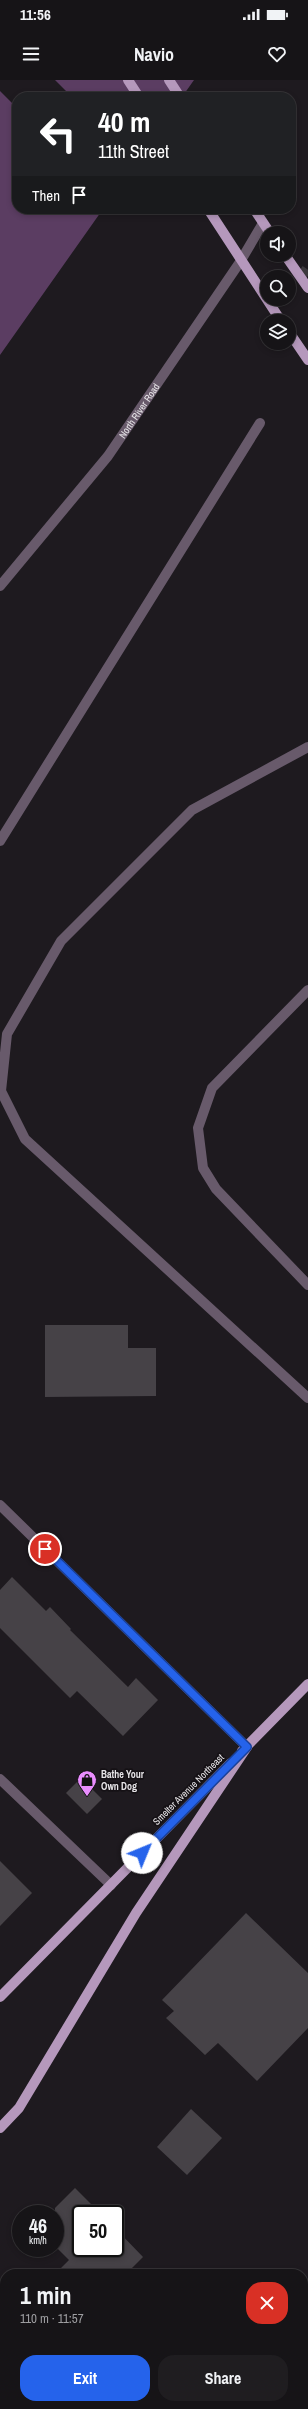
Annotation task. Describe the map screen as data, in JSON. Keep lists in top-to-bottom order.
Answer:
{
  "streets": {
    "main road": ["Smelter Avenue Northeast"],
    "street": ["North River Road"]
  },
  "places": {
    "shop": ["Bathe Your Own Dog"]
  },
  "page": {
    "status": "11:56",
    "header": "Navio",
    "turn": ["40 m", "11th Street"],
    "then": "Then",
    "speed": "46 km/h",
    "limit": "50",
    "heading": ["1 min", "110 m · 11:57"],
    "buttons": ["Exit", "Share"]
  }
}
